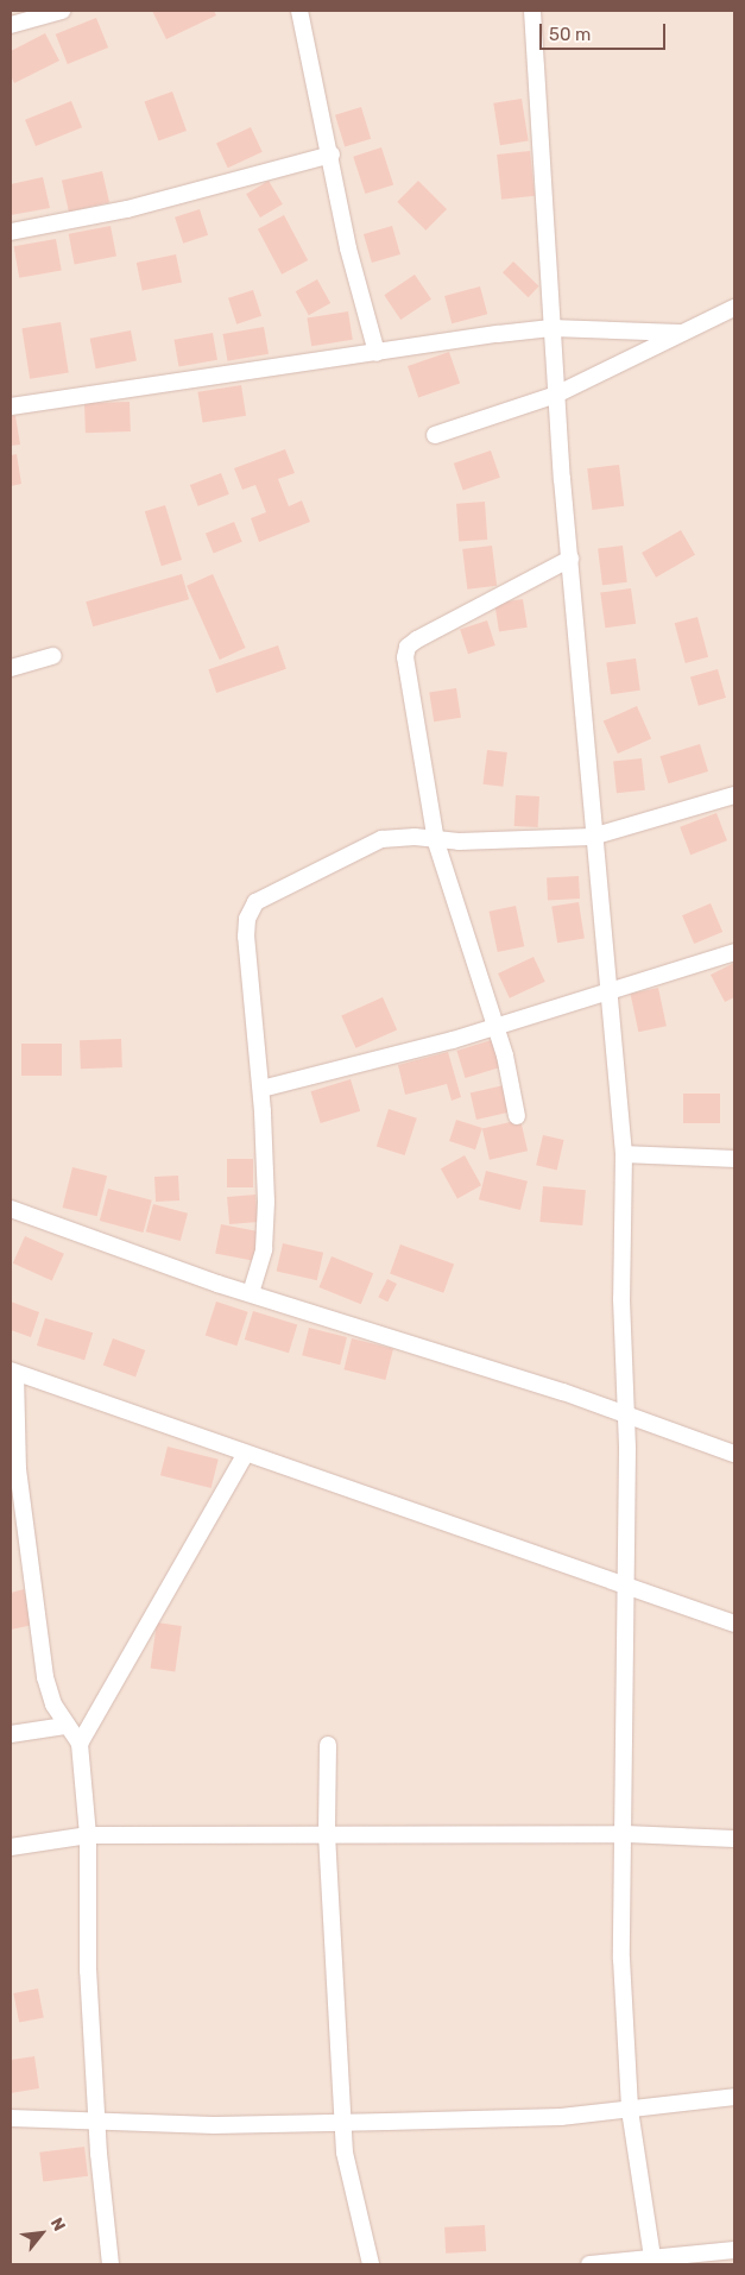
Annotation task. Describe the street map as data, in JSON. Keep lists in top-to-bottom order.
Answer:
{
  "scale_bar": "50 m",
  "north": "top right"
}
